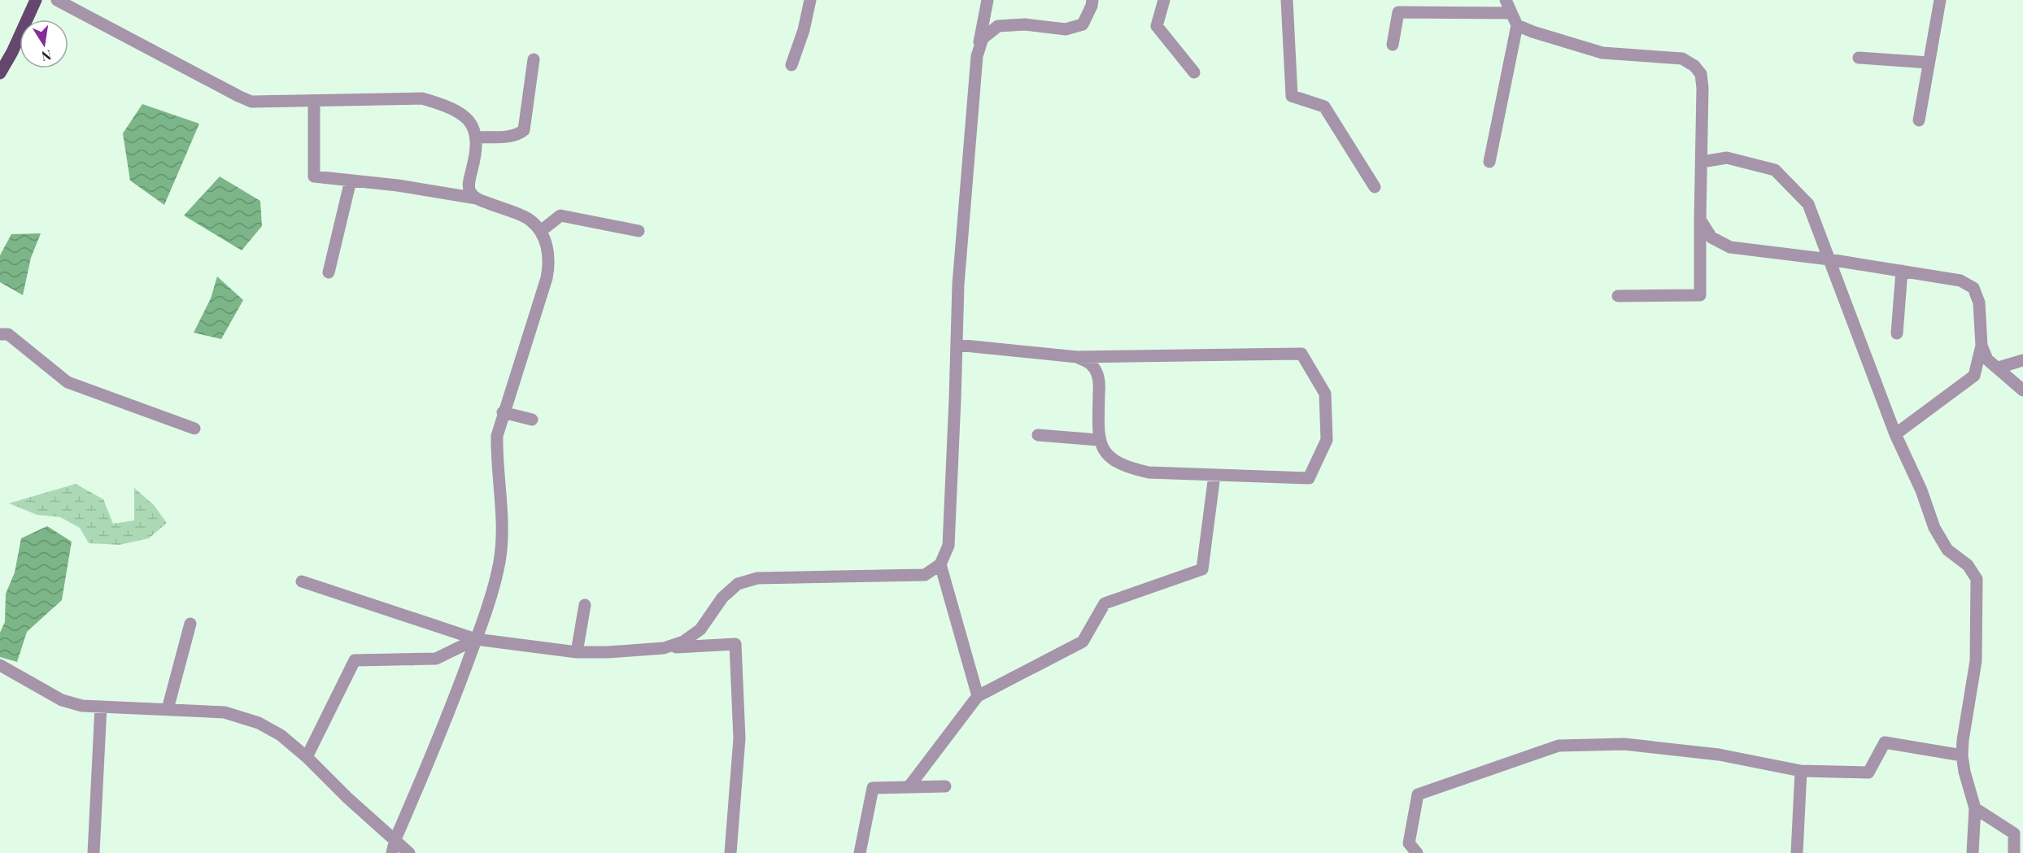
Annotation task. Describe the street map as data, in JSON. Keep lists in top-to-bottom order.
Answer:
{
  "north": "bottom"
}
